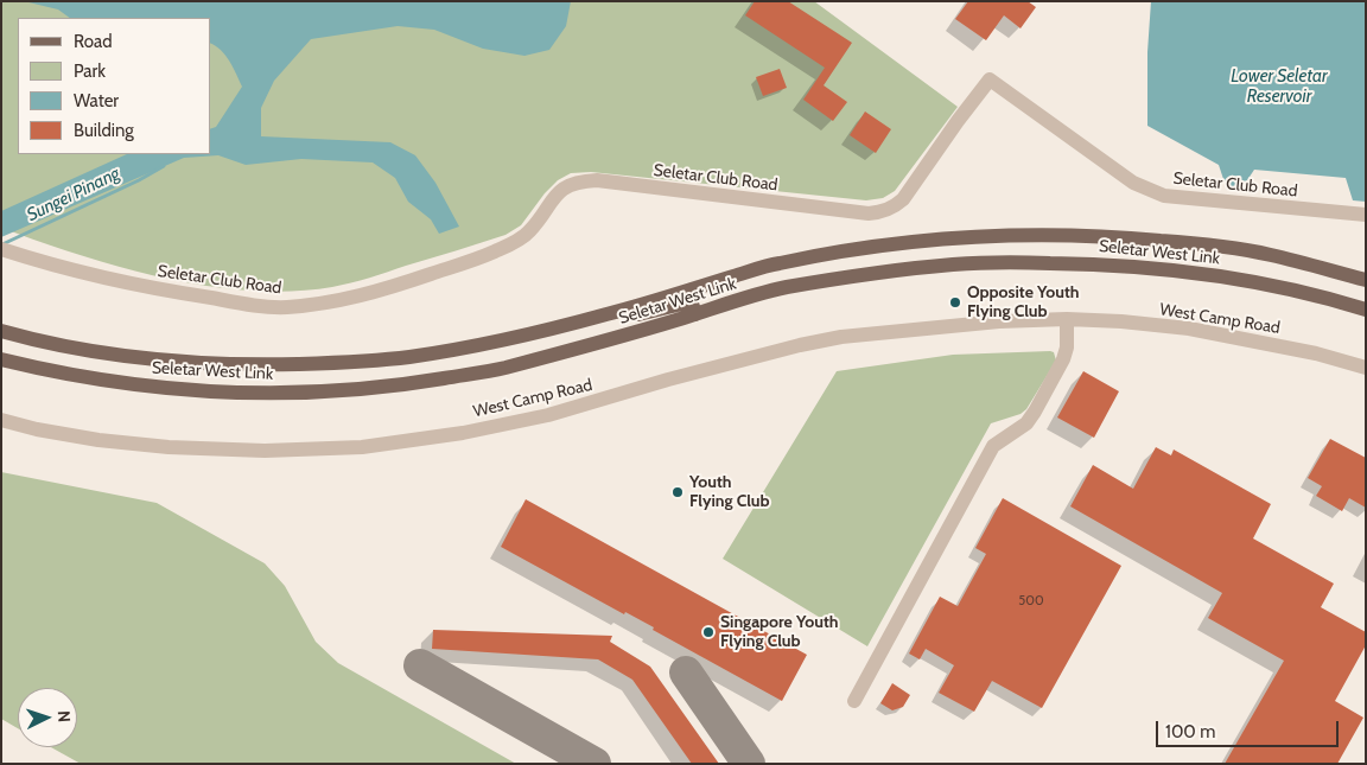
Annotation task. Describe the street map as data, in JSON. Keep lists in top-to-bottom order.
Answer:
{
  "streets": {
    "main road": ["Seletar West Link"],
    "street": ["Seletar Club Road", "West Camp Road"]
  },
  "water": ["Lower Seletar Reservoir", "Sungei Pinang"],
  "places": ["Opposite Youth Flying Club", "Youth Flying Club", "Singapore Youth Flying Club"],
  "house_numbers": ["500"],
  "legend": [
    "Road",
    "Park",
    "Water",
    "Building"
  ],
  "scale_bar": "100 m",
  "north": "right"
}
